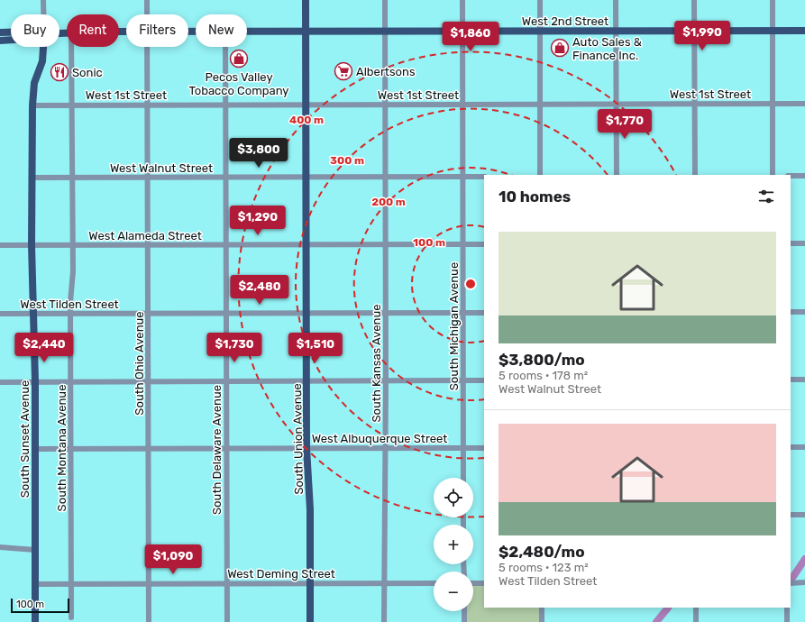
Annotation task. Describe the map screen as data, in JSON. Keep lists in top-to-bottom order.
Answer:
{
  "streets": {
    "main road": ["West 2nd Street", "South Sunset Avenue", "South Union Avenue"],
    "street": [
      "West 1st Street",
      "West Walnut Street",
      "West Alameda Street",
      "West Tilden Street",
      "South Michigan Avenue",
      "South Ohio Avenue",
      "South Kansas Avenue",
      "West Albuquerque Street",
      "South Montana Avenue",
      "South Delaware Avenue",
      "West Deming Street"
    ]
  },
  "crossings": [
    ["West 2nd Street", "South Michigan Avenue"],
    ["West 2nd Street", "South Kansas Avenue"],
    ["West 2nd Street", "South Union Avenue"],
    ["West 1st Street", "South Michigan Avenue"],
    ["West 1st Street", "South Ohio Avenue"],
    ["West 1st Street", "South Kansas Avenue"],
    ["West 1st Street", "South Sunset Avenue"],
    ["West 1st Street", "South Union Avenue"],
    ["West 1st Street", "South Montana Avenue"],
    ["West 1st Street", "South Delaware Avenue"],
    ["West Walnut Street", "South Michigan Avenue"],
    ["West Walnut Street", "South Ohio Avenue"],
    ["West Walnut Street", "South Kansas Avenue"],
    ["West Walnut Street", "South Sunset Avenue"],
    ["West Walnut Street", "South Union Avenue"],
    ["West Walnut Street", "South Montana Avenue"],
    ["West Walnut Street", "South Delaware Avenue"],
    ["West Alameda Street", "South Michigan Avenue"],
    ["West Alameda Street", "South Ohio Avenue"],
    ["West Alameda Street", "South Kansas Avenue"],
    ["West Alameda Street", "South Sunset Avenue"],
    ["West Alameda Street", "South Union Avenue"],
    ["West Alameda Street", "South Montana Avenue"],
    ["West Alameda Street", "South Delaware Avenue"],
    ["West Tilden Street", "South Michigan Avenue"],
    ["West Tilden Street", "South Ohio Avenue"],
    ["West Tilden Street", "South Kansas Avenue"],
    ["West Tilden Street", "South Sunset Avenue"],
    ["West Tilden Street", "South Union Avenue"],
    ["West Tilden Street", "South Montana Avenue"],
    ["West Tilden Street", "South Delaware Avenue"],
    ["South Michigan Avenue", "West Albuquerque Street"],
    ["South Ohio Avenue", "West Albuquerque Street"],
    ["South Ohio Avenue", "West Deming Street"],
    ["South Kansas Avenue", "West Albuquerque Street"],
    ["South Kansas Avenue", "West Deming Street"],
    ["West Albuquerque Street", "South Sunset Avenue"],
    ["West Albuquerque Street", "South Union Avenue"],
    ["West Albuquerque Street", "South Montana Avenue"],
    ["West Albuquerque Street", "South Delaware Avenue"],
    ["South Sunset Avenue", "West Deming Street"],
    ["South Union Avenue", "West Deming Street"],
    ["South Montana Avenue", "West Deming Street"],
    ["South Delaware Avenue", "West Deming Street"]
  ],
  "places": {
    "shop": ["Auto Sales & Finance Inc.", "Pecos Valley Tobacco Company"],
    "supermarket": ["Albertsons"],
    "restaurant": ["Sonic"]
  },
  "scale_bar": "100 m",
  "page": {
    "chip": [
      "Buy",
      "Rent",
      "Filters",
      "New"
    ],
    "price": [
      "$1,990",
      "$1,860",
      "$1,770",
      "$3,800",
      "$1,290",
      "$2,480",
      "$2,440",
      "$1,730",
      "$1,510",
      "$1,090"
    ],
    "heading": "10 homes",
    "list": [
      {
        "name": "$3,800/mo",
        "note": "5 rooms · 178 m² · West Walnut Street"
      },
      {
        "name": "$2,480/mo",
        "note": "5 rooms · 123 m² · West Tilden Street"
      }
    ],
    "map_buttons": ["+", "−"],
    "scale": "100 m"
  },
  "rings": [
    "400 m",
    "300 m",
    "200 m",
    "100 m"
  ]
}
